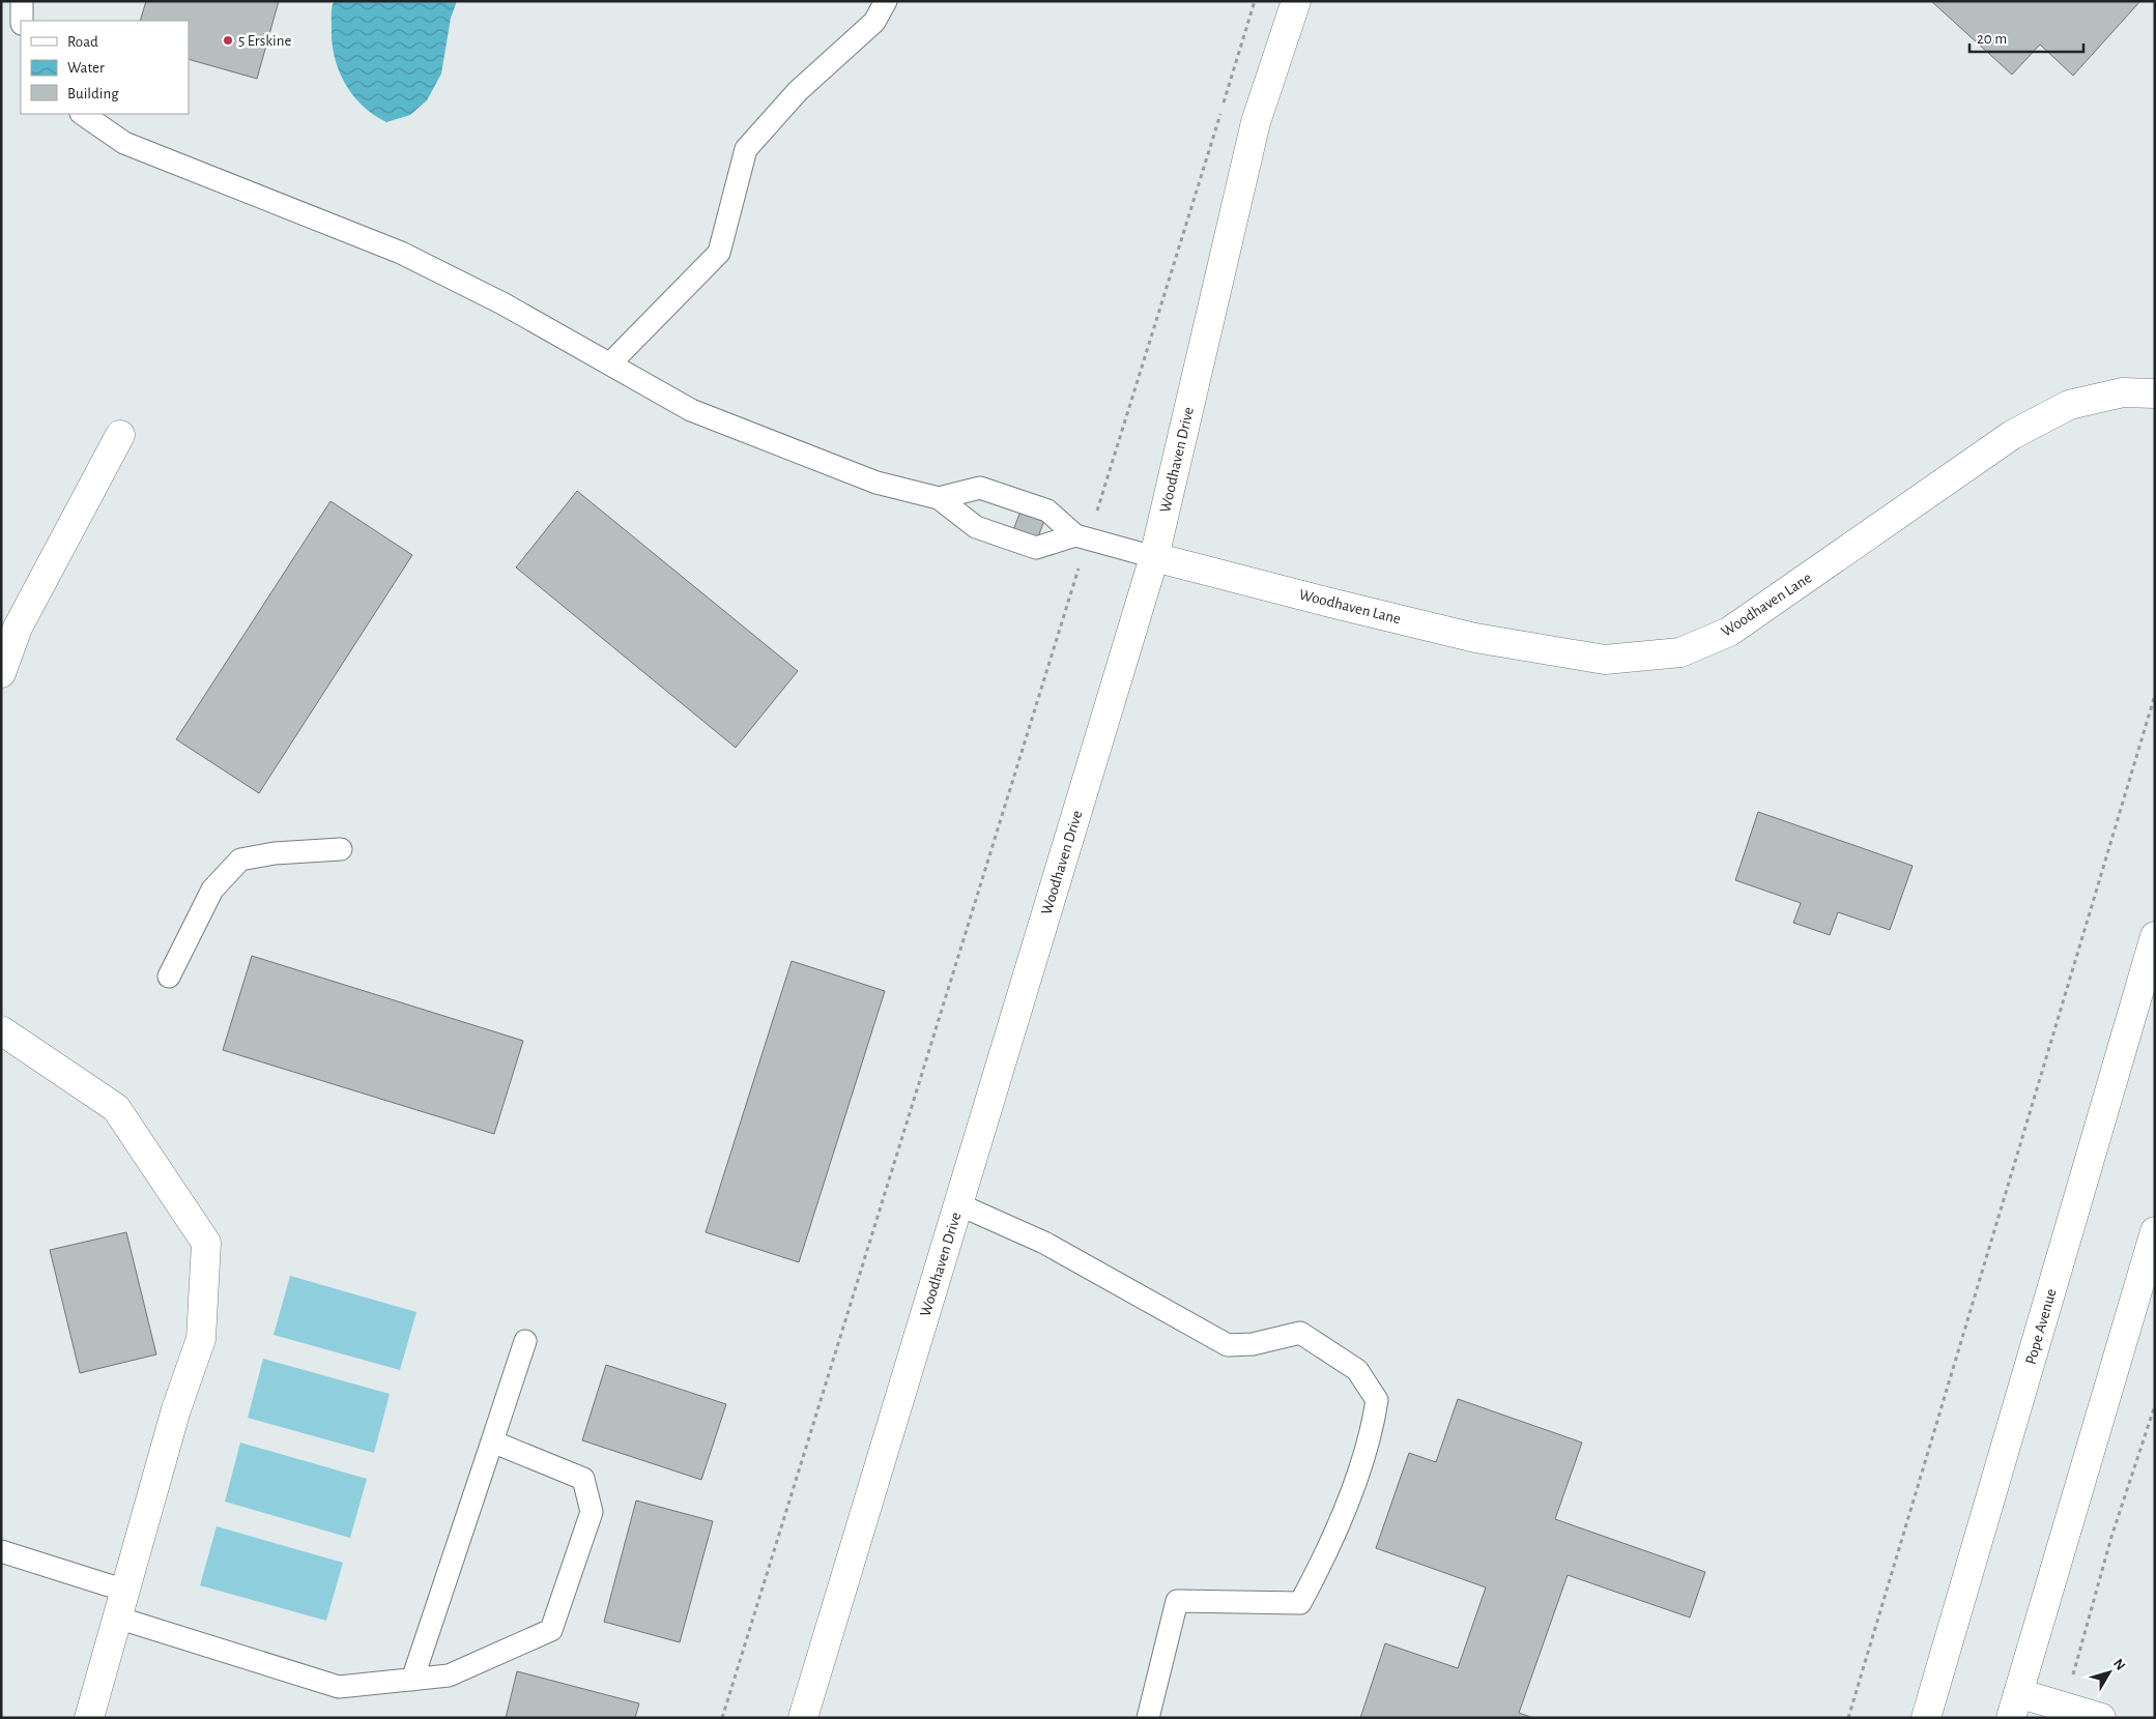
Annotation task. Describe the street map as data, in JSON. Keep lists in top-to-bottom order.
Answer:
{
  "streets": {
    "street": ["Woodhaven Drive", "Woodhaven Lane", "Pope Avenue"]
  },
  "crossings": [
    ["Woodhaven Drive", "Woodhaven Lane"]
  ],
  "places": ["5 Erskine"],
  "legend": ["Road", "Water", "Building"],
  "scale_bar": "20 m",
  "north": "top right"
}
